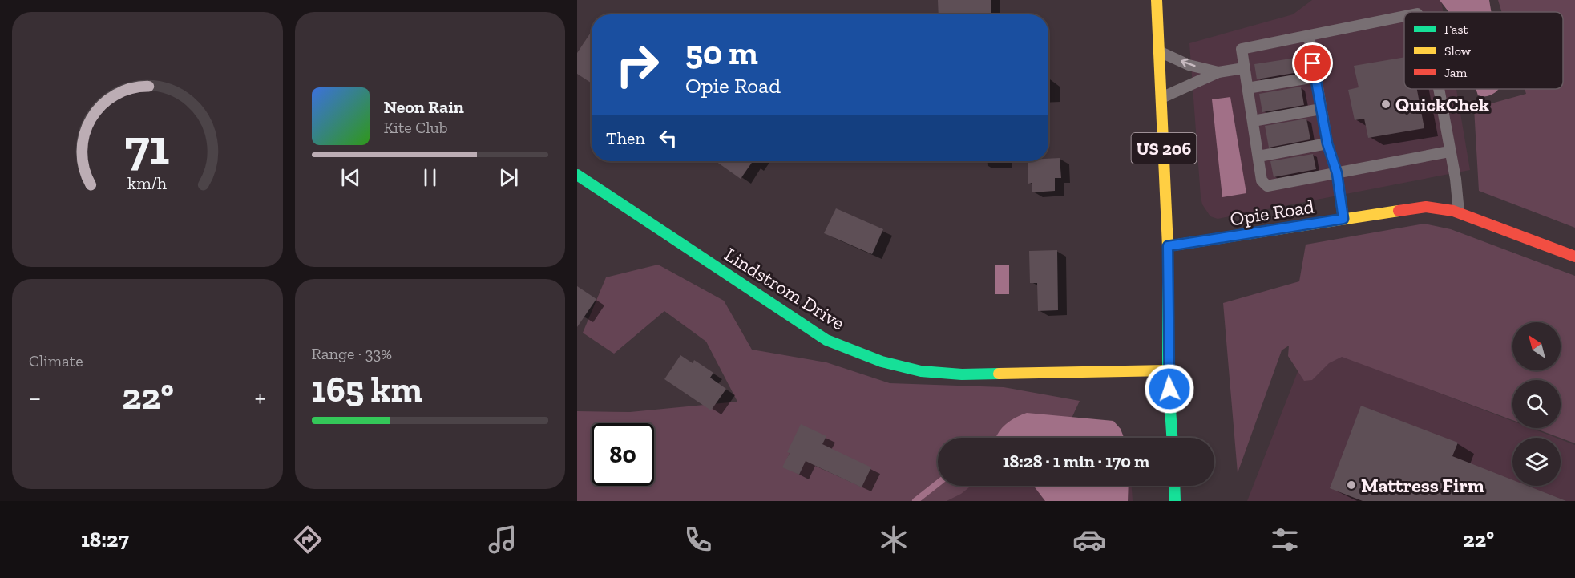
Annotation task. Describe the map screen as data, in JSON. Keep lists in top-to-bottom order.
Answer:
{
  "streets": {
    "main road": ["US 206", "Opie Road", "Lindstrom Drive"]
  },
  "crossings": [
    ["US 206", "Opie Road"],
    ["US 206", "Lindstrom Drive"]
  ],
  "places": ["QuickChek", "Mattress Firm"],
  "legend": ["Fast", "Slow", "Jam"],
  "north": "top left",
  "page": {
    "turn": ["50 m", "Opie Road"],
    "song": ["Neon Rain", "Kite Club"],
    "then": "Then",
    "tile": [
      "Climate",
      ["Range · 33%", "165 km"]
    ],
    "heat": ["−", "22°", "+"],
    "limit": "80",
    "trip": "18:28 · 1 min · 170 m",
    "tabs": ["18:27", "22°"],
    "gauge": ["71", "km/h"]
  }
}
